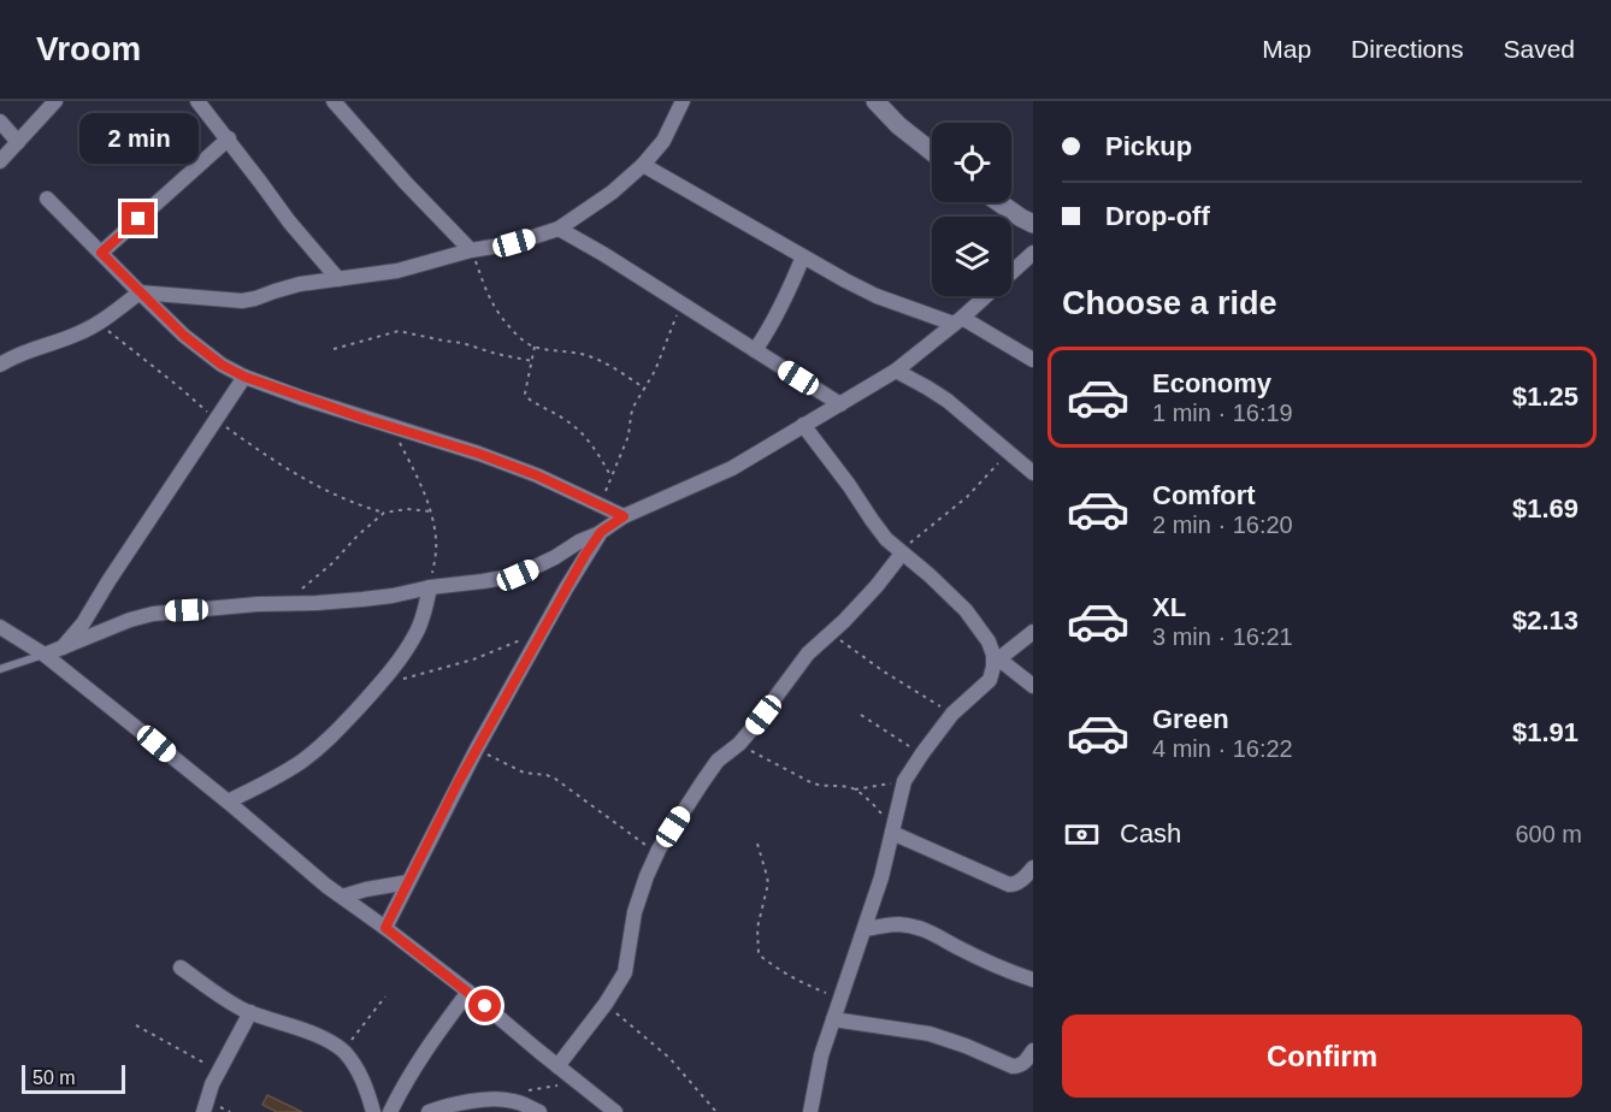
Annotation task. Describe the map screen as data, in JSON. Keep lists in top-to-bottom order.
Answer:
{
  "scale_bar": "50 m",
  "page": {
    "header": "Vroom",
    "nav": ["Map", "Directions", "Saved"],
    "banner": ["Pickup", "Drop-off"],
    "bubble": "2 min",
    "heading": "Choose a ride",
    "list": [
      {
        "name": "Economy",
        "note": "1 min · 16:19",
        "value": "$1.25"
      },
      {
        "name": "Comfort",
        "note": "2 min · 16:20",
        "value": "$1.69"
      },
      {
        "name": "XL",
        "note": "3 min · 16:21",
        "value": "$2.13"
      },
      {
        "name": "Green",
        "note": "4 min · 16:22",
        "value": "$1.91"
      }
    ],
    "pay": ["Cash", "600 m"],
    "buttons": "Confirm",
    "scale": "50 m"
  }
}
